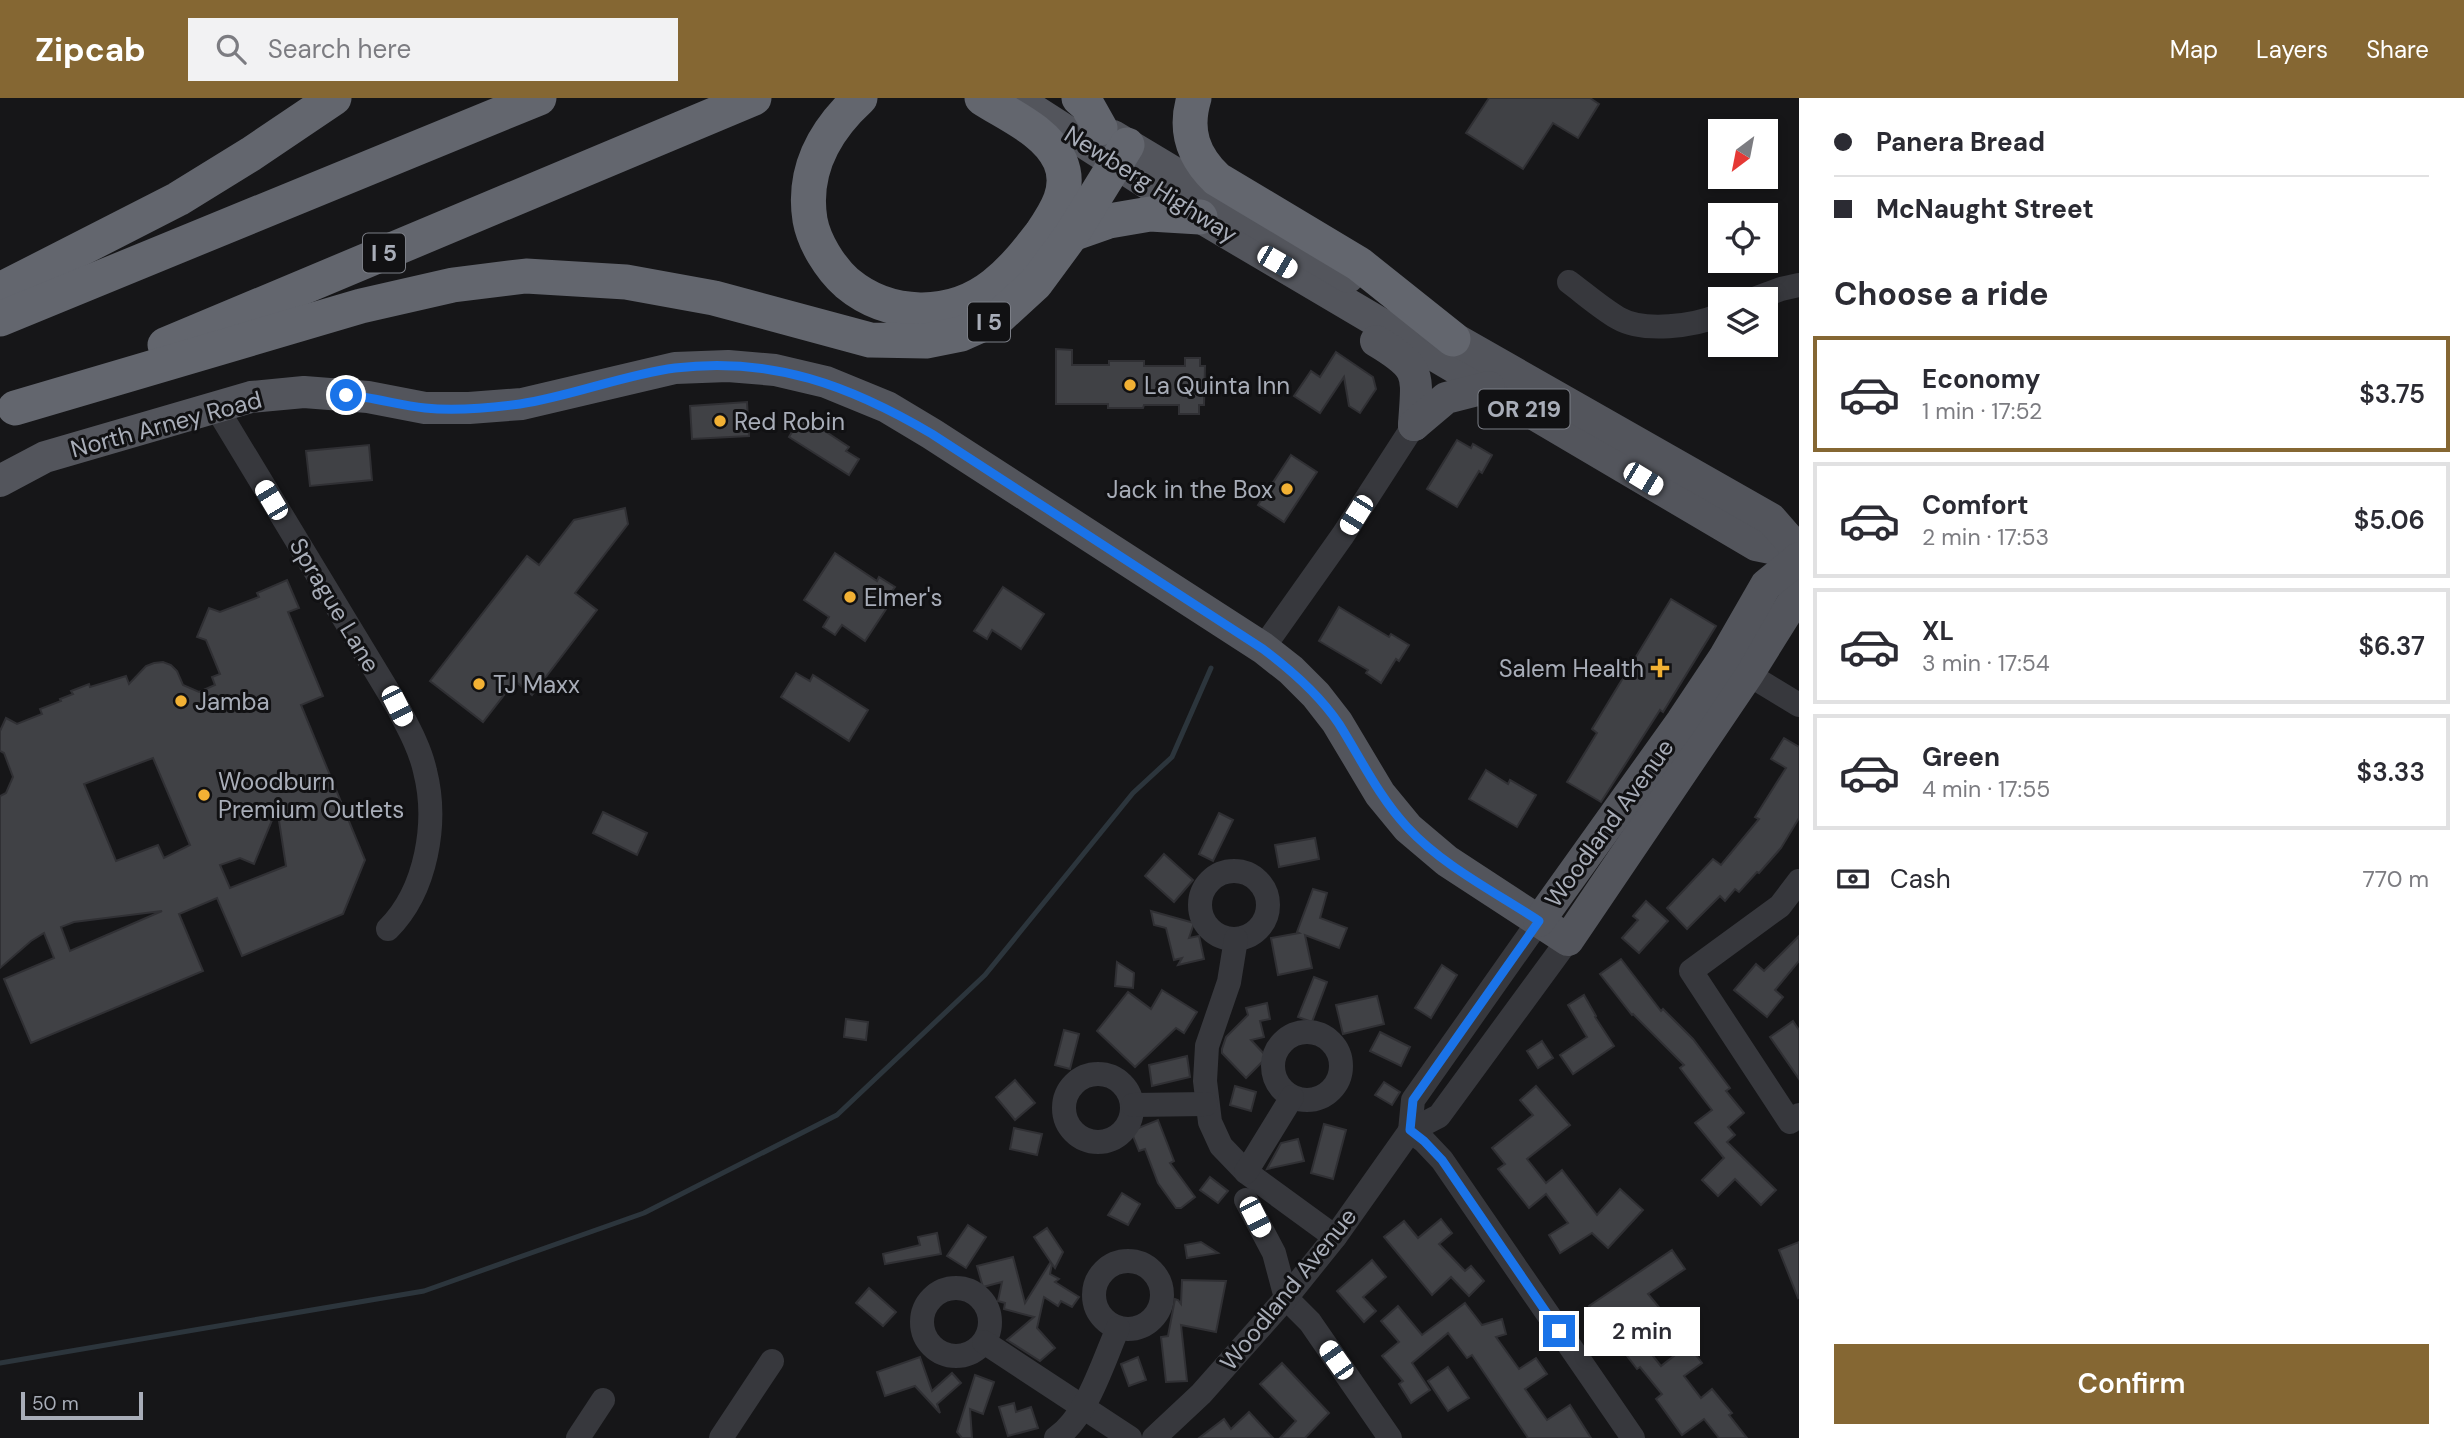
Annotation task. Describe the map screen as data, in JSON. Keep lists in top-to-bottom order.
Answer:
{
  "streets": {
    "highway": ["I 5"],
    "main road": [
      "Newberg Highway",
      "OR 219",
      "North Arney Road",
      "Woodland Avenue"
    ],
    "street": ["Sprague Lane"]
  },
  "crossings": [
    ["Newberg Highway", "I 5"],
    ["Newberg Highway", "Woodland Avenue"],
    ["North Arney Road", "Sprague Lane"],
    ["North Arney Road", "Woodland Avenue"]
  ],
  "places": {
    "other": [
      "La Quinta Inn",
      "Red Robin",
      "Jack in the Box",
      "Elmer's",
      "TJ Maxx",
      "Jamba",
      "Woodburn Premium Outlets"
    ],
    "health": ["Salem Health"]
  },
  "scale_bar": "50 m",
  "north": "bottom left",
  "page": {
    "header": "Zipcab",
    "search": "Search here",
    "nav": ["Map", "Layers", "Share"],
    "banner": ["Panera Bread", "McNaught Street"],
    "heading": "Choose a ride",
    "list": [
      {
        "name": "Economy",
        "note": "1 min · 17:52",
        "value": "$3.75"
      },
      {
        "name": "Comfort",
        "note": "2 min · 17:53",
        "value": "$5.06"
      },
      {
        "name": "XL",
        "note": "3 min · 17:54",
        "value": "$6.37"
      },
      {
        "name": "Green",
        "note": "4 min · 17:55",
        "value": "$3.33"
      }
    ],
    "pay": ["Cash", "770 m"],
    "bubble": "2 min",
    "buttons": "Confirm",
    "scale": "50 m"
  }
}
